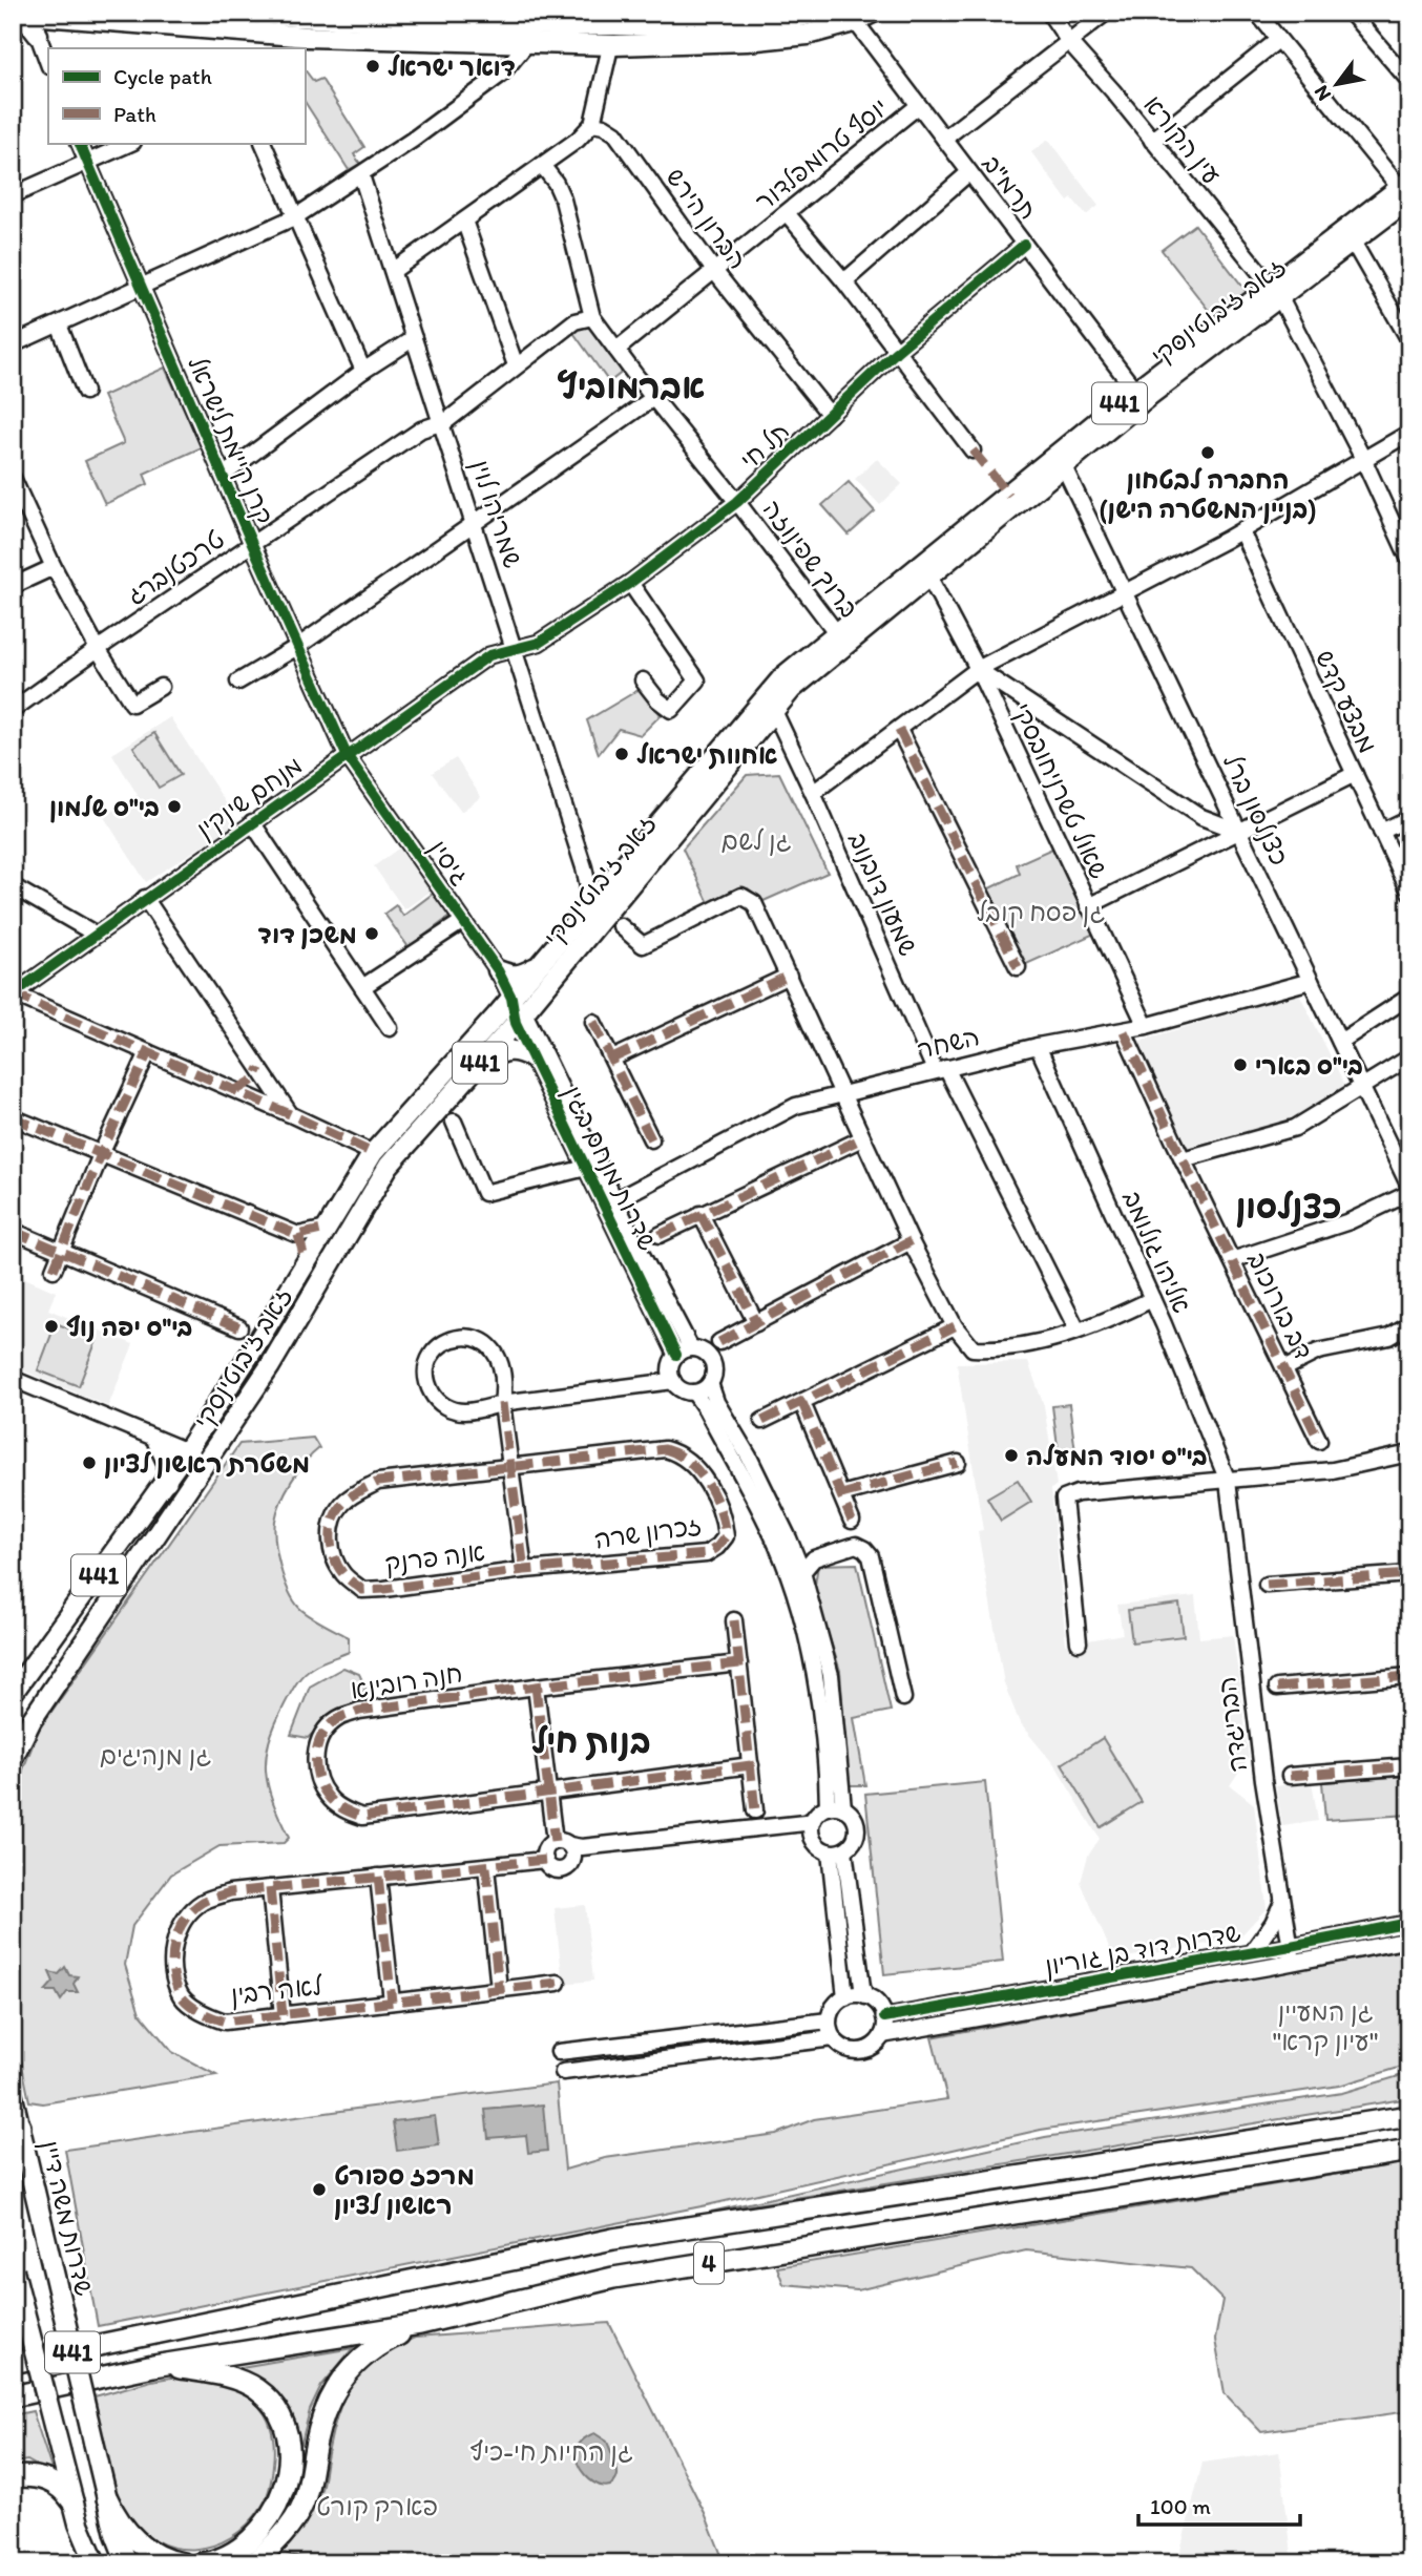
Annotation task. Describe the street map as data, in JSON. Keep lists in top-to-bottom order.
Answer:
{
  "streets": {
    "highway": ["4"],
    "main road": ["זאב ז'בוטינסקי", "441", "שדרות משה דיין"],
    "street": [
      "עין הקורא",
      "יוסף טרומפלדור",
      "תרמ\"ב",
      "הברון הירש",
      "קרן קיימת לישראל",
      "תל חי",
      "שמריהו לוין",
      "ברוך שפינוזה",
      "טרכטנברג",
      "מבצע קדש",
      "שאול טשרניחובסקי",
      "מנחם שינקין",
      "כצנלסון ברל",
      "גיסין",
      "שמעון דובנוב",
      "השחר",
      "שדרות מנחם בגין",
      "אליהו גולומב",
      "דב בורוכוב",
      "זכרון שרה",
      "אנה פרנק",
      "חנה רובינא",
      "הבריגדה",
      "שדרות דוד בן גוריון",
      "לאה רבין"
    ]
  },
  "crossings": [
    ["עין הקורא", "זאב ז'בוטינסקי"],
    ["יוסף טרומפלדור", "תרמ\"ב"],
    ["יוסף טרומפלדור", "הברון הירש"],
    ["יוסף טרומפלדור", "ברוך שפינוזה"],
    ["תרמ\"ב", "זאב ז'בוטינסקי"],
    ["תרמ\"ב", "תל חי"],
    ["הברון הירש", "תל חי"],
    ["זאב ז'בוטינסקי", "שמריהו לוין"],
    ["זאב ז'בוטינסקי", "ברוך שפינוזה"],
    ["זאב ז'בוטינסקי", "שאול טשרניחובסקי"],
    ["זאב ז'בוטינסקי", "כצנלסון ברל"],
    ["זאב ז'בוטינסקי", "גיסין"],
    ["זאב ז'בוטינסקי", "שמעון דובנוב"],
    ["זאב ז'בוטינסקי", "שדרות מנחם בגין"],
    ["קרן קיימת לישראל", "טרכטנברג"],
    ["קרן קיימת לישראל", "מנחם שינקין"],
    ["קרן קיימת לישראל", "גיסין"],
    ["תל חי", "שמריהו לוין"],
    ["תל חי", "ברוך שפינוזה"],
    ["תל חי", "מנחם שינקין"],
    ["שמריהו לוין", "טרכטנברג"],
    ["שמריהו לוין", "מנחם שינקין"],
    ["ברוך שפינוזה", "טרכטנברג"],
    ["שאול טשרניחובסקי", "השחר"],
    ["מנחם שינקין", "גיסין"],
    ["כצנלסון ברל", "השחר"],
    ["גיסין", "שדרות מנחם בגין"],
    ["שמעון דובנוב", "השחר"],
    ["השחר", "שדרות מנחם בגין"],
    ["השחר", "אליהו גולומב"],
    ["השחר", "דב בורוכוב"],
    ["אליהו גולומב", "הבריגדה"],
    ["זכרון שרה", "אנה פרנק"],
    ["הבריגדה", "שדרות דוד בן גוריון"]
  ],
  "districts": ["אברמוביץ", "כצנלסון", "בנות חיל"],
  "parks": [
    "גן לשם",
    "גן פסח קובל",
    "גן מנהיגים",
    "גן המעיין \"עיון קרא\"",
    "גן החיות חי-כיף",
    "פארק קורט"
  ],
  "places": [
    "דואר ישראל",
    "החברה לבטחון (בניין המשטרה הישן)",
    "אחוות ישראל",
    "בי\"ס שלמון",
    "משכן דוד",
    "בי\"ס בארי",
    "בי\"ס יפה נוף",
    "בי\"ס יסוד המעלה",
    "משטרת ראשון לציון",
    "מרכז ספורט ראשון לציון"
  ],
  "legend": ["Cycle path", "Path"],
  "scale_bar": "100 m",
  "north": "bottom left"
}
